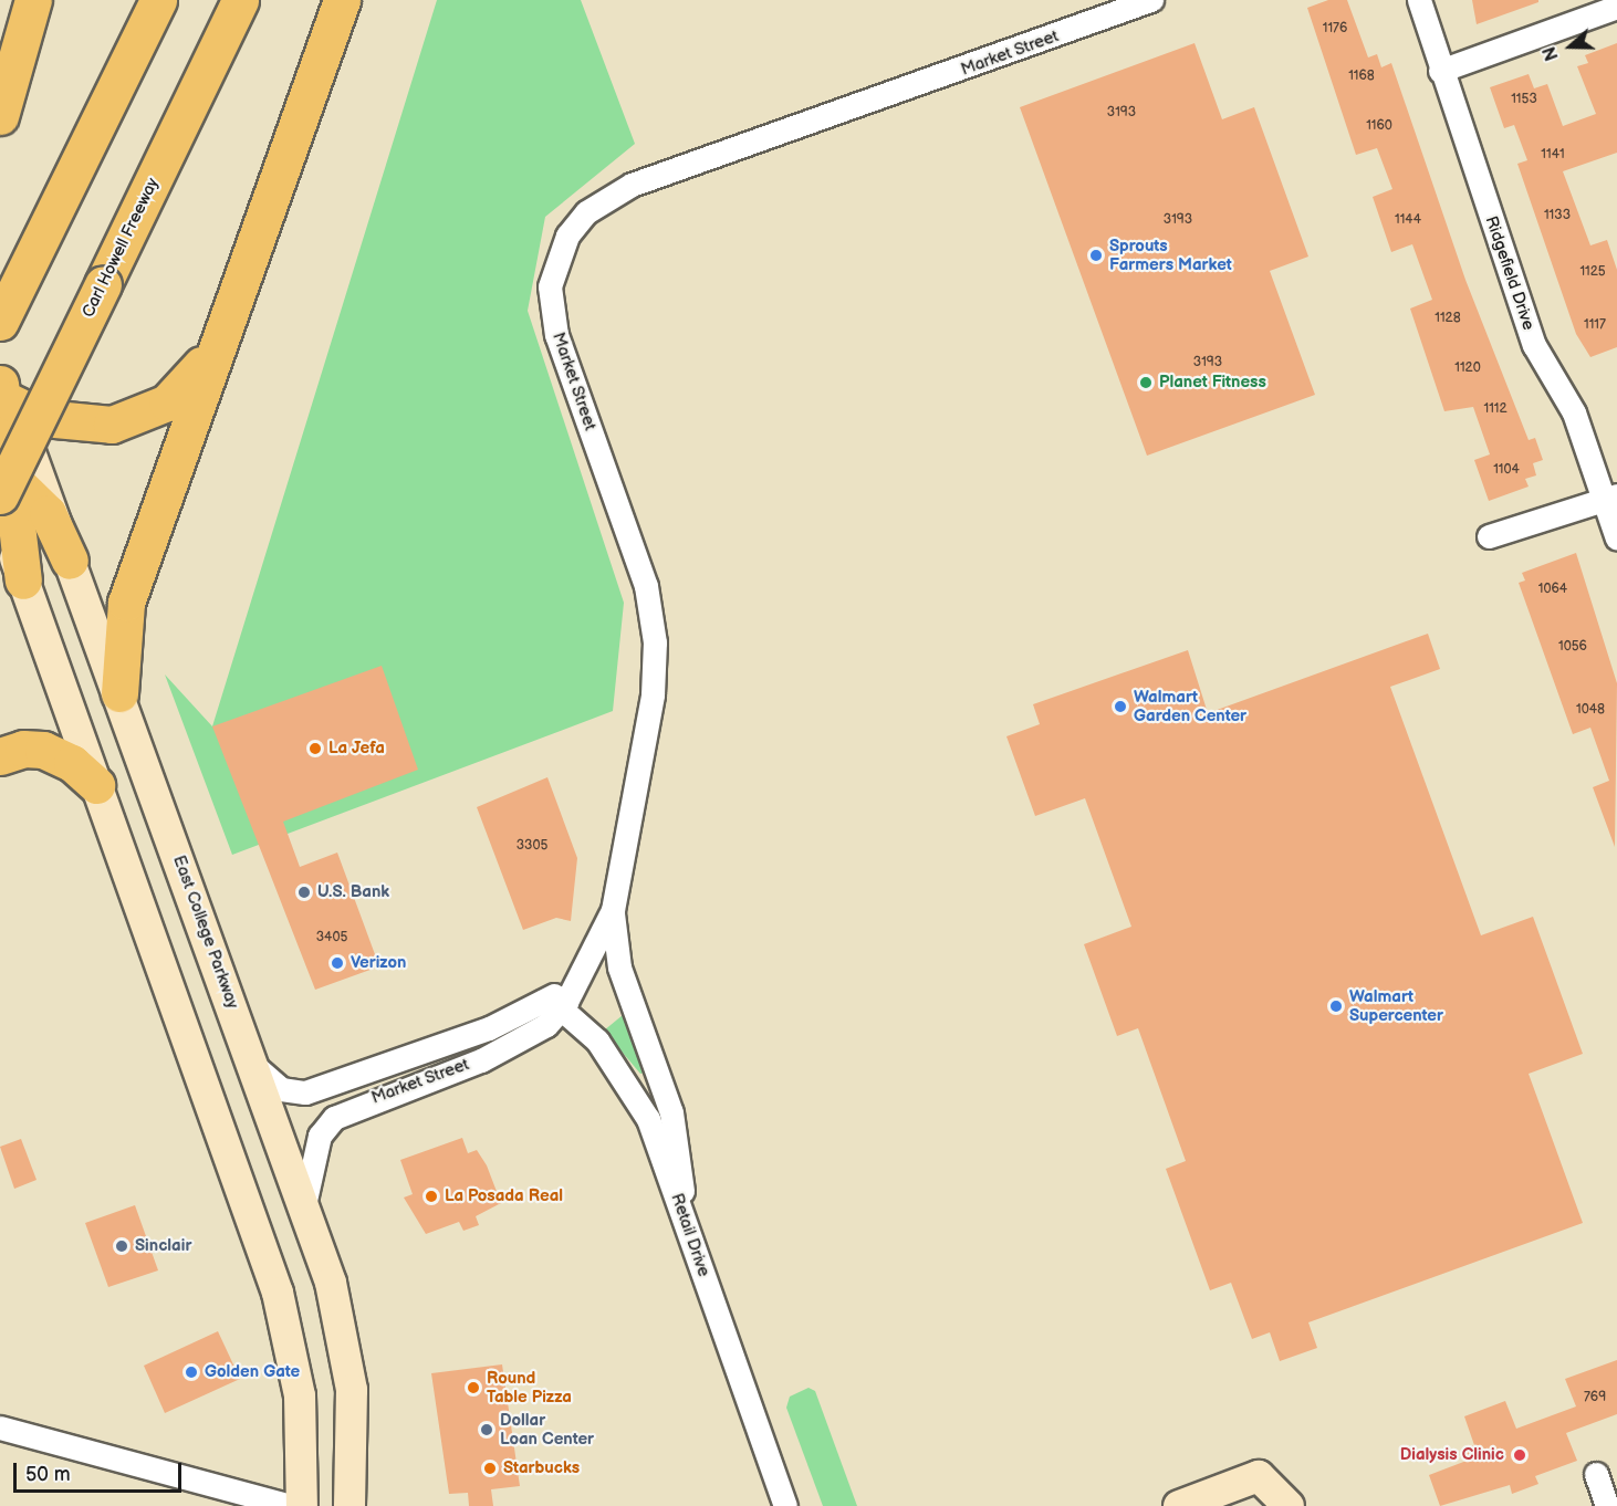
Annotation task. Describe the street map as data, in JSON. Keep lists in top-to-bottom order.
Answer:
{
  "streets": {
    "highway": ["Carl Howell Freeway"],
    "main road": ["East College Parkway"],
    "street": ["Market Street", "Ridgefield Drive", "Retail Drive"]
  },
  "crossings": [
    ["Market Street", "East College Parkway"],
    ["Market Street", "Retail Drive"]
  ],
  "places": [
    "Sprouts Farmers Market",
    "Planet Fitness",
    "Walmart Garden Center",
    "La Jefa",
    "U.S. Bank",
    "Verizon",
    "Walmart Supercenter",
    "La Posada Real",
    "Sinclair",
    "Golden Gate",
    "Round Table Pizza",
    "Dollar Loan Center",
    "Dialysis Clinic",
    "Starbucks"
  ],
  "house_numbers": [
    "1176",
    "1168",
    "1153",
    "3193",
    "1160",
    "1141",
    "1133",
    "3193",
    "1144",
    "1125",
    "1128",
    "1117",
    "3193",
    "1120",
    "1112",
    "1104",
    "1064",
    "1056",
    "1048",
    "3305",
    "3405",
    "769"
  ],
  "scale_bar": "50 m",
  "north": "left"
}
